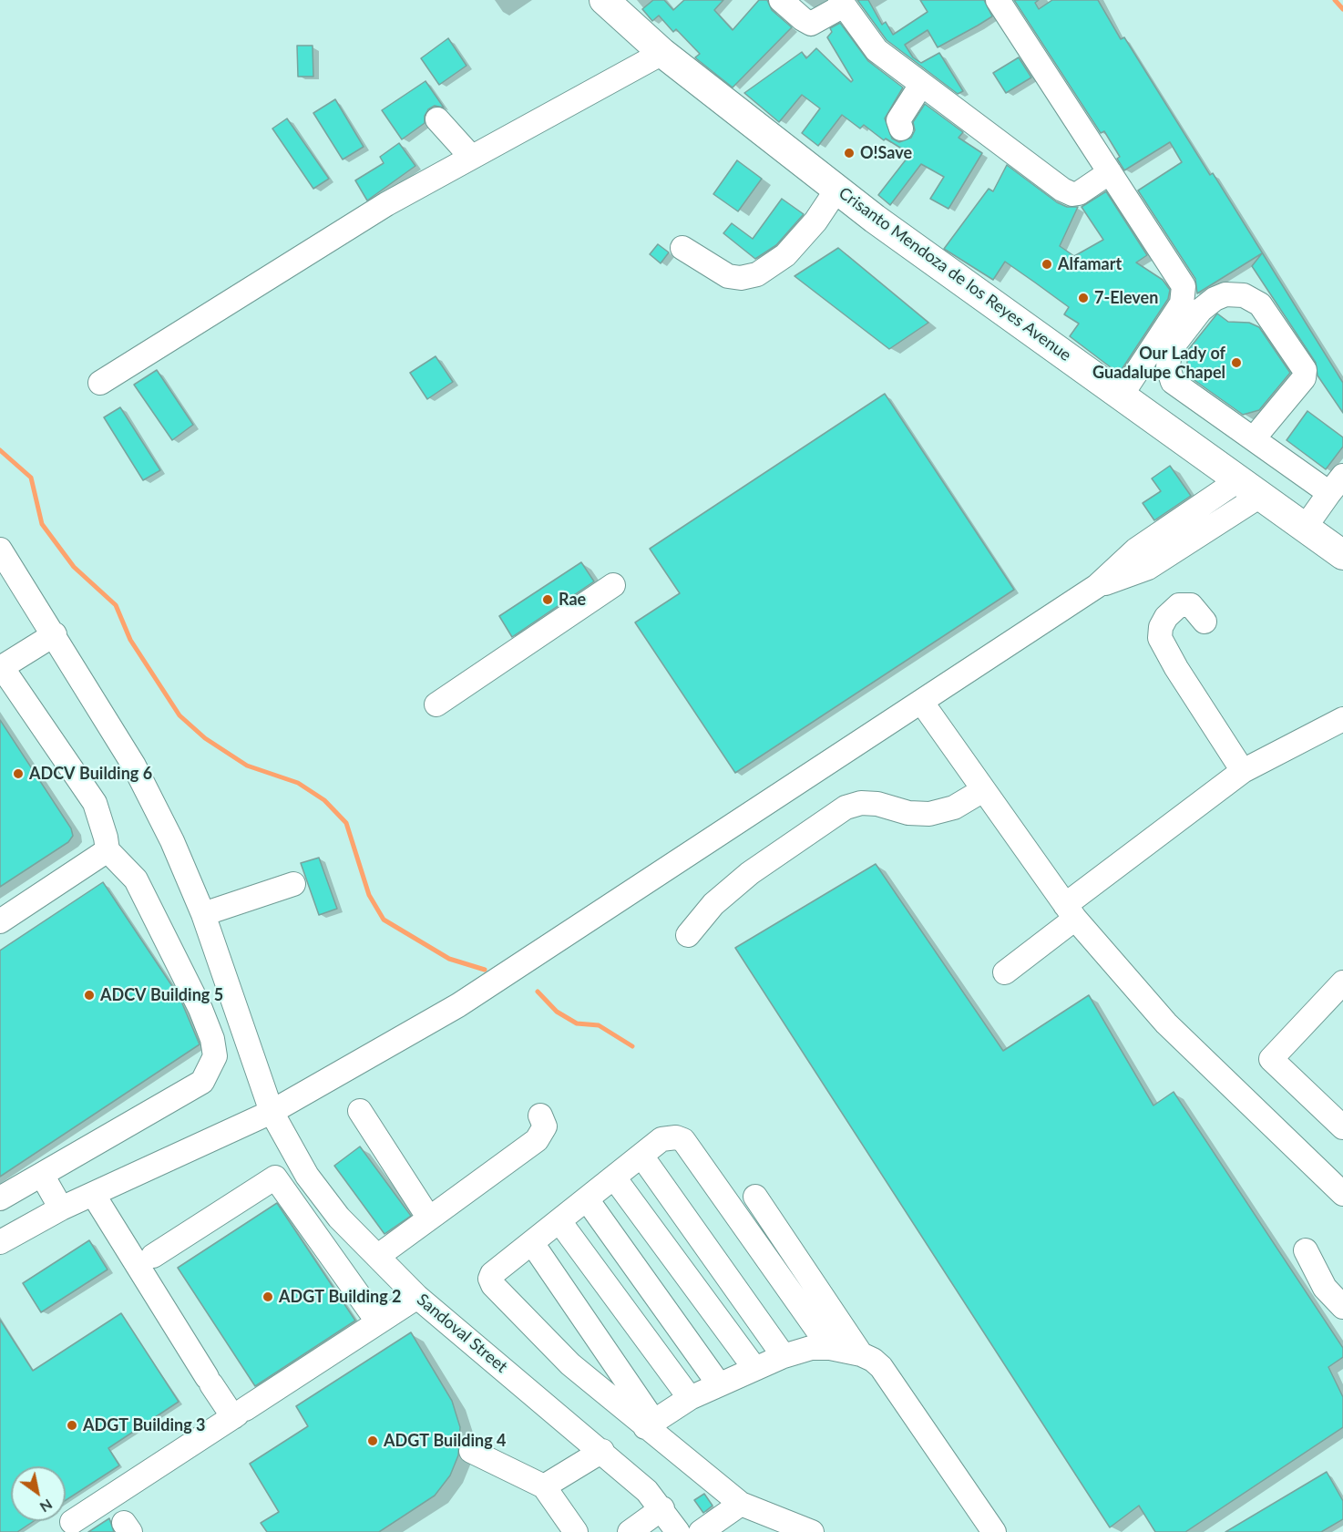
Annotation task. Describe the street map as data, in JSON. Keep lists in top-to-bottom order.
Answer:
{
  "streets": {
    "main road": ["Crisanto Mendoza de los Reyes Avenue"],
    "street": ["Sandoval Street"]
  },
  "places": [
    "O!Save",
    "Alfamart",
    "7-Eleven",
    "Our Lady of Guadalupe Chapel",
    "Rae",
    "ADCV Building 6",
    "ADCV Building 5",
    "ADGT Building 2",
    "ADGT Building 3",
    "ADGT Building 4"
  ],
  "north": "bottom right"
}
